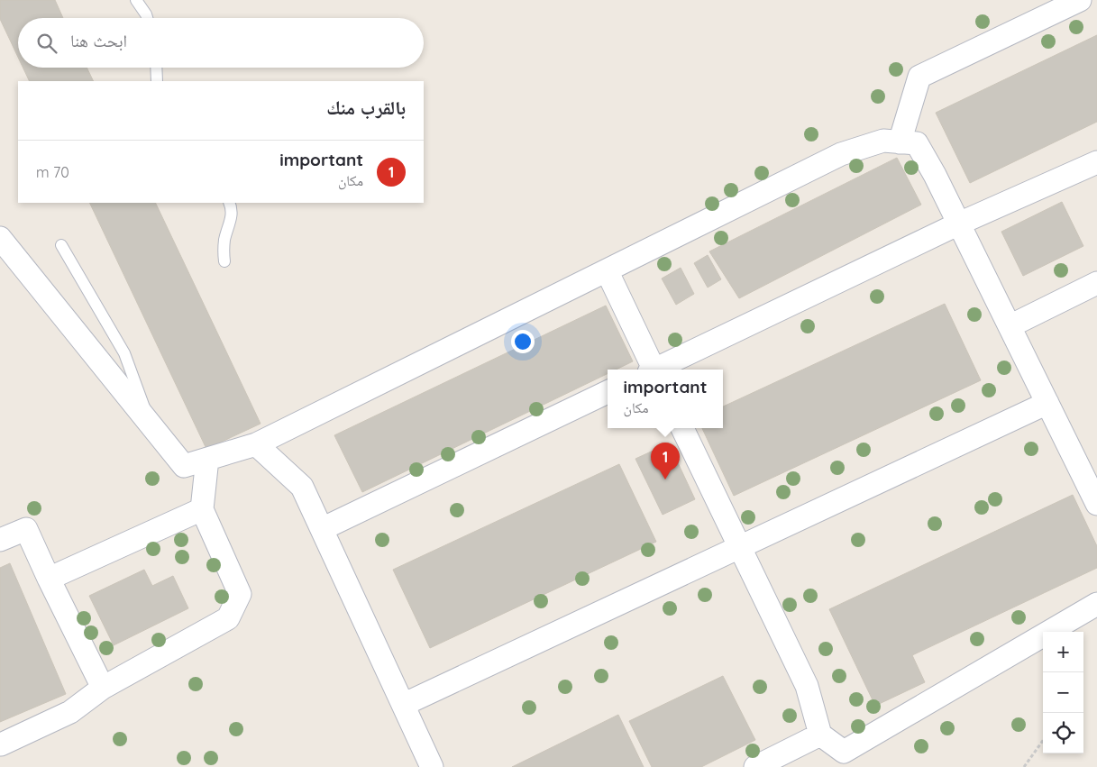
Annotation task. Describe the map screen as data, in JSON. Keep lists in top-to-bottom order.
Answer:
{
  "page": {
    "search": "ابحث هنا",
    "heading": "بالقرب منك",
    "list": [
      {
        "mark": "1",
        "name": "important",
        "note": "مكان",
        "value": "70 m"
      }
    ],
    "popup": ["important", "مكان"],
    "pins": "1",
    "map_buttons": ["+", "−"]
  }
}
